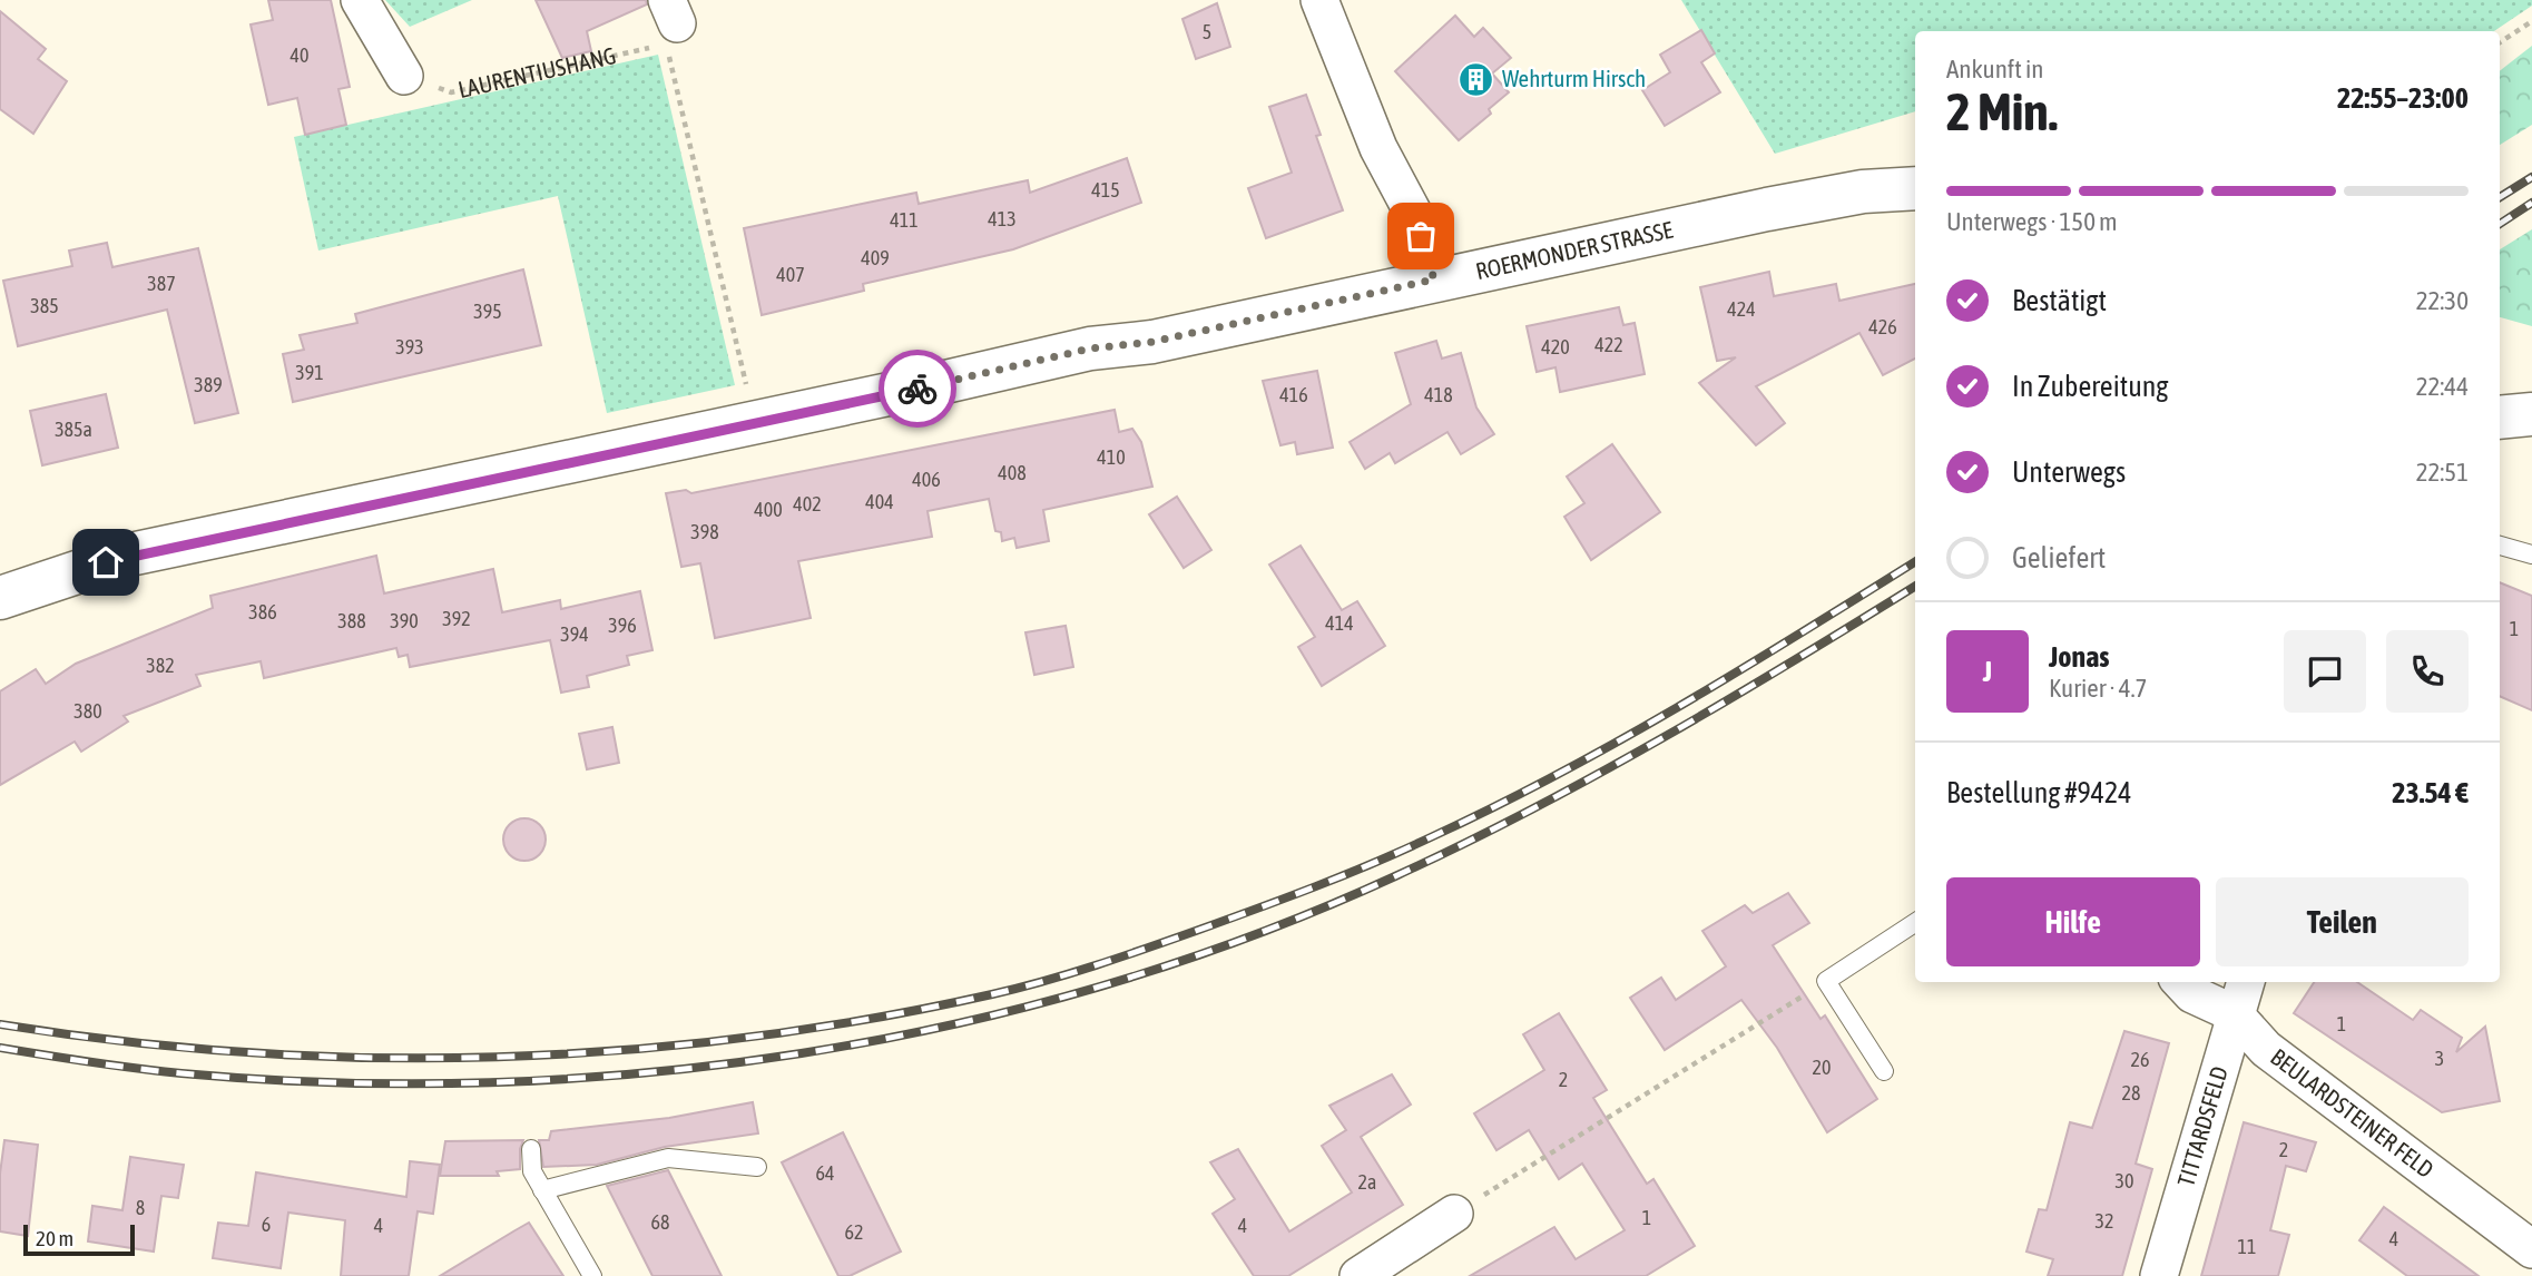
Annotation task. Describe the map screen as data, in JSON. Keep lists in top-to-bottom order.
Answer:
{
  "streets": {
    "main road": ["ROERMONDER STRASSE"],
    "street": ["BEULARDSTEINER FELD", "TITTARDSFELD"],
    "path": ["LAURENTIUSHANG"]
  },
  "crossings": [
    ["BEULARDSTEINER FELD", "TITTARDSFELD"]
  ],
  "places": {
    "building": ["Wehrturm Hirsch"]
  },
  "house_numbers": [
    "5",
    "40",
    "415",
    "413",
    "411",
    "409",
    "407",
    "387",
    "385",
    "424",
    "395",
    "426",
    "422",
    "393",
    "420",
    "391",
    "389",
    "416",
    "418",
    "385a",
    "410",
    "408",
    "406",
    "404",
    "402",
    "400",
    "398",
    "386",
    "392",
    "388",
    "390",
    "414",
    "396",
    "1",
    "394",
    "382",
    "380",
    "1",
    "3",
    "26",
    "20",
    "2",
    "28",
    "2",
    "64",
    "30",
    "2a",
    "8",
    "1",
    "32",
    "68",
    "6",
    "4",
    "4",
    "62",
    "4",
    "11"
  ],
  "scale_bar": "20 m",
  "page": {
    "heading": ["2 Min.", "Ankunft in", "22:55–23:00"],
    "panel": [
      "Jonas",
      "Kurier · 4.7",
      "Bestellung #9424",
      "23.54 €"
    ],
    "bar": "Unterwegs · 150 m",
    "list": [
      ["Bestätigt", "22:30"],
      ["In Zubereitung", "22:44"],
      ["Unterwegs", "22:51"],
      "Geliefert"
    ],
    "round": "J",
    "buttons": ["Hilfe", "Teilen"],
    "scale": "20 m"
  }
}
